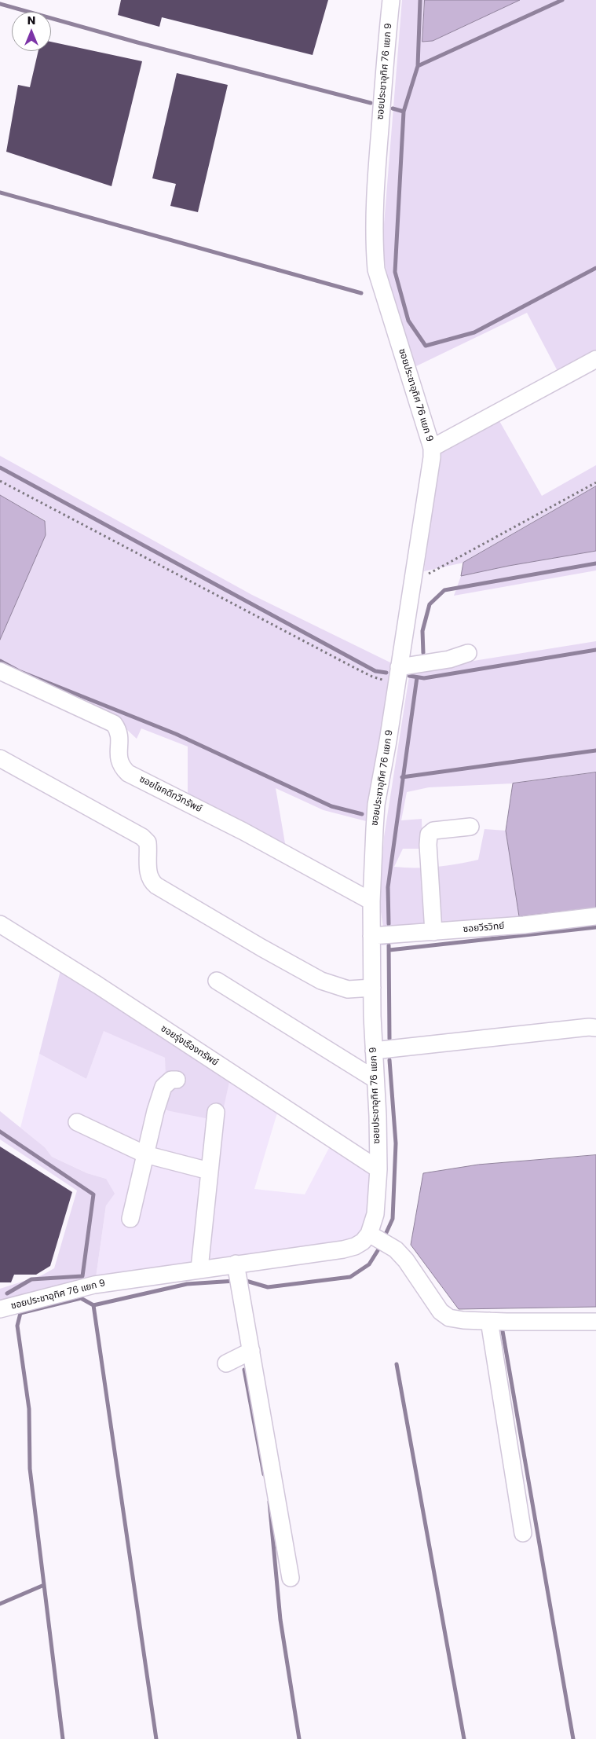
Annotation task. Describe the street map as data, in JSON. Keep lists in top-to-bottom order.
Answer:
{
  "streets": {
    "street": [
      "ซอยประชาอุทิศ 76 แยก 9",
      "ซอยโชคดีทวีทรัพย์",
      "ซอยวีรวิทย์",
      "ซอยรุ่งเรืองทรัพย์"
    ]
  },
  "crossings": [
    ["ซอยประชาอุทิศ 76 แยก 9", "ซอยโชคดีทวีทรัพย์"],
    ["ซอยประชาอุทิศ 76 แยก 9", "ซอยวีรวิทย์"],
    ["ซอยประชาอุทิศ 76 แยก 9", "ซอยรุ่งเรืองทรัพย์"]
  ],
  "north": "top"
}
